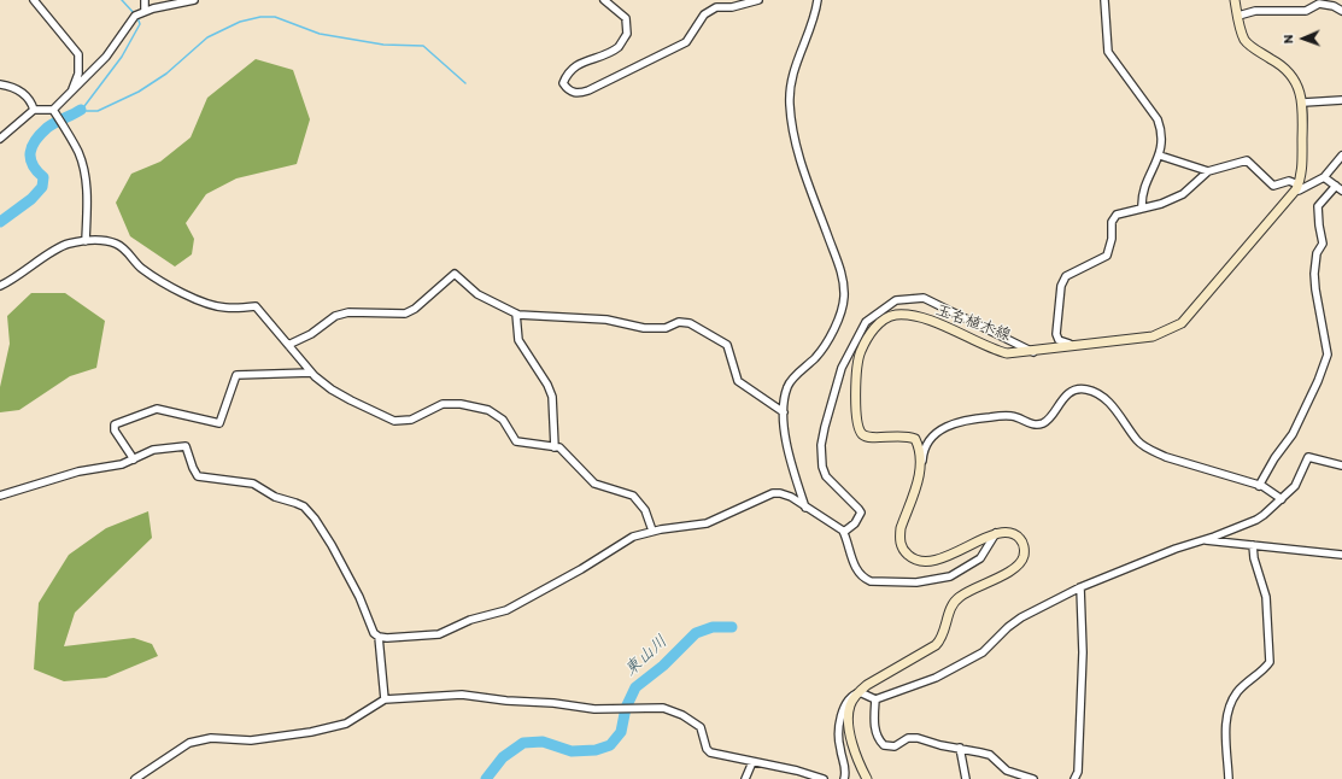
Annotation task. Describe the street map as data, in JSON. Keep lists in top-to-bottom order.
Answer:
{
  "streets": {
    "main road": ["玉名植木線"]
  },
  "water": ["東山川"],
  "north": "left"
}
